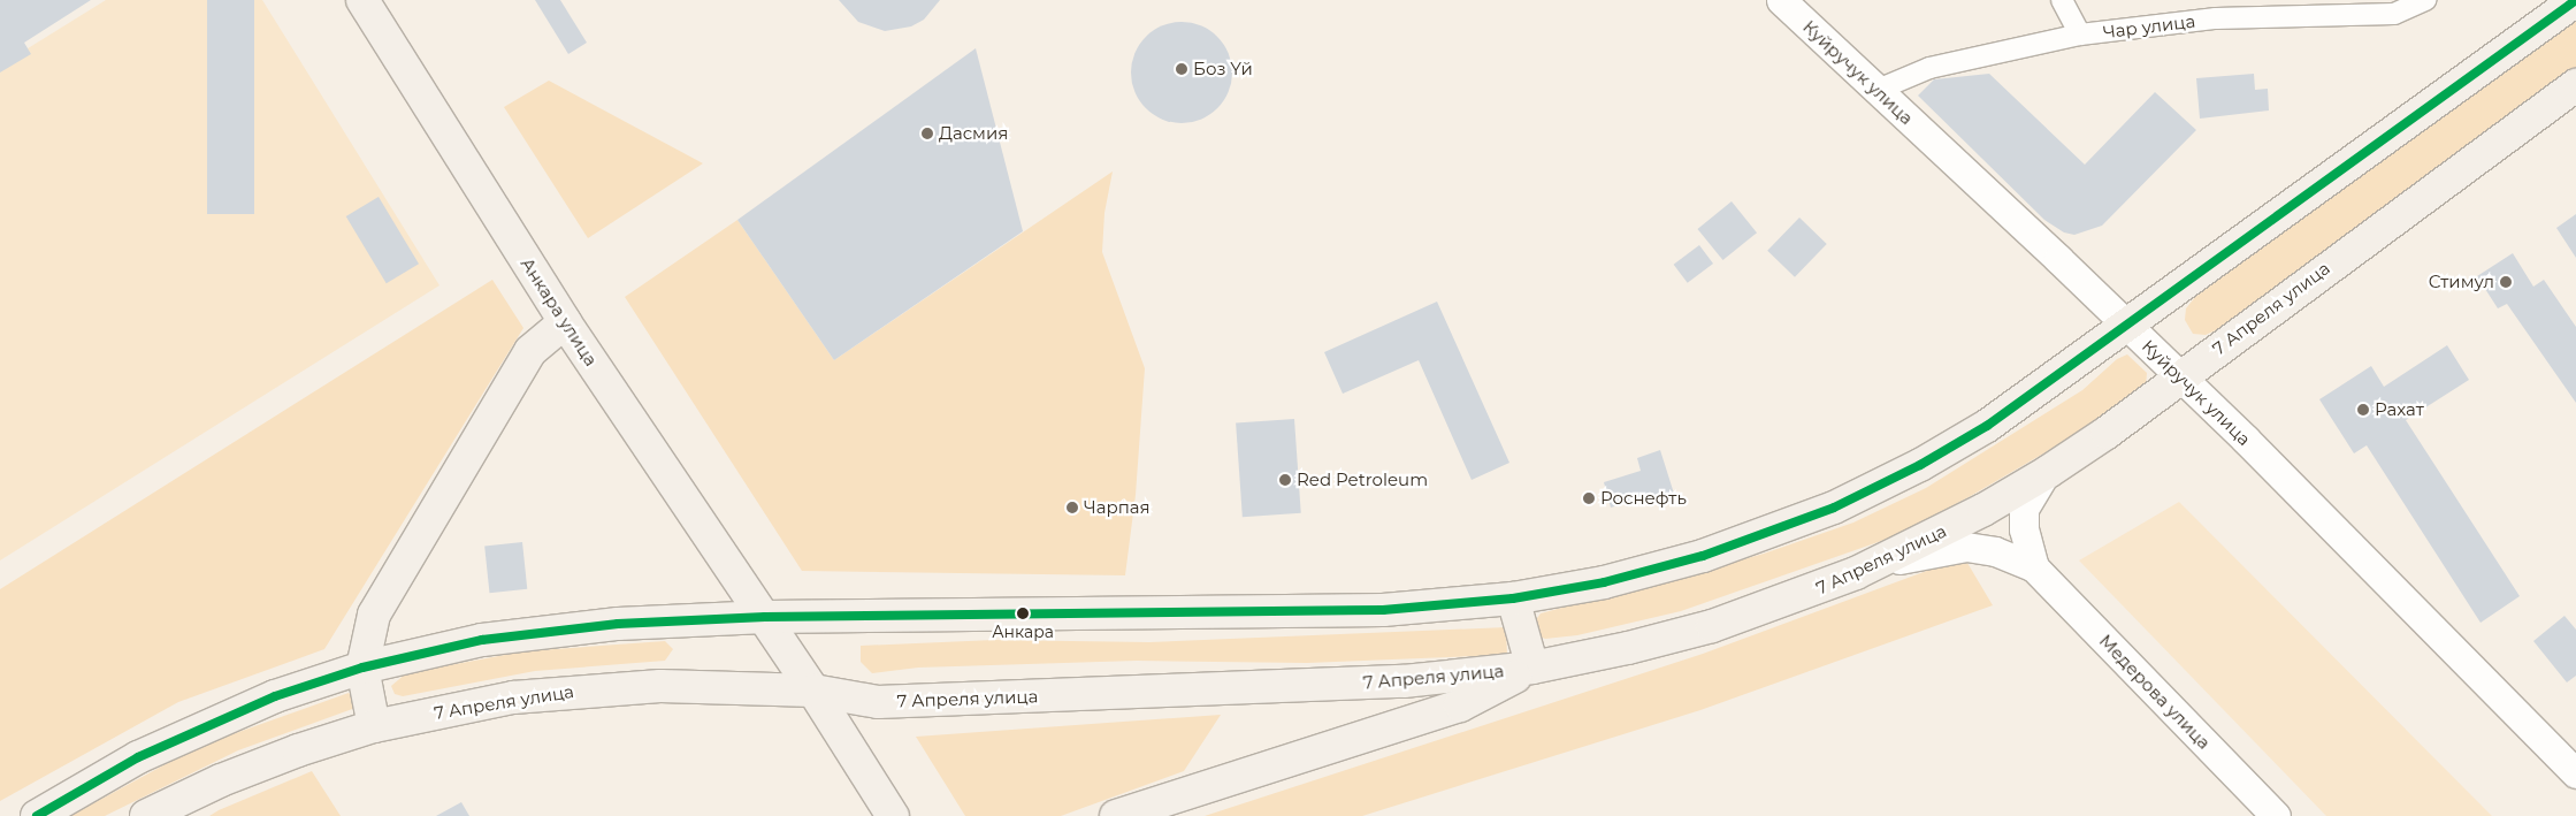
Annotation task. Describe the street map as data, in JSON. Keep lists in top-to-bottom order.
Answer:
{
  "streets": {
    "main road": ["7 Апреля улица", "Анкара улица"],
    "street": ["Чар улица", "Куйручук улица", "Медерова улица"]
  },
  "crossings": [
    ["Чар улица", "Куйручук улица"],
    ["Куйручук улица", "7 Апреля улица"],
    ["7 Апреля улица", "Анкара улица"],
    ["7 Апреля улица", "Медерова улица"]
  ],
  "places": [
    "Боз Үй",
    "Дасмия",
    "Стимул",
    "Рахат",
    "Red Petroleum",
    "Роснефть",
    "Чарпая",
    "Анкара"
  ]
}
